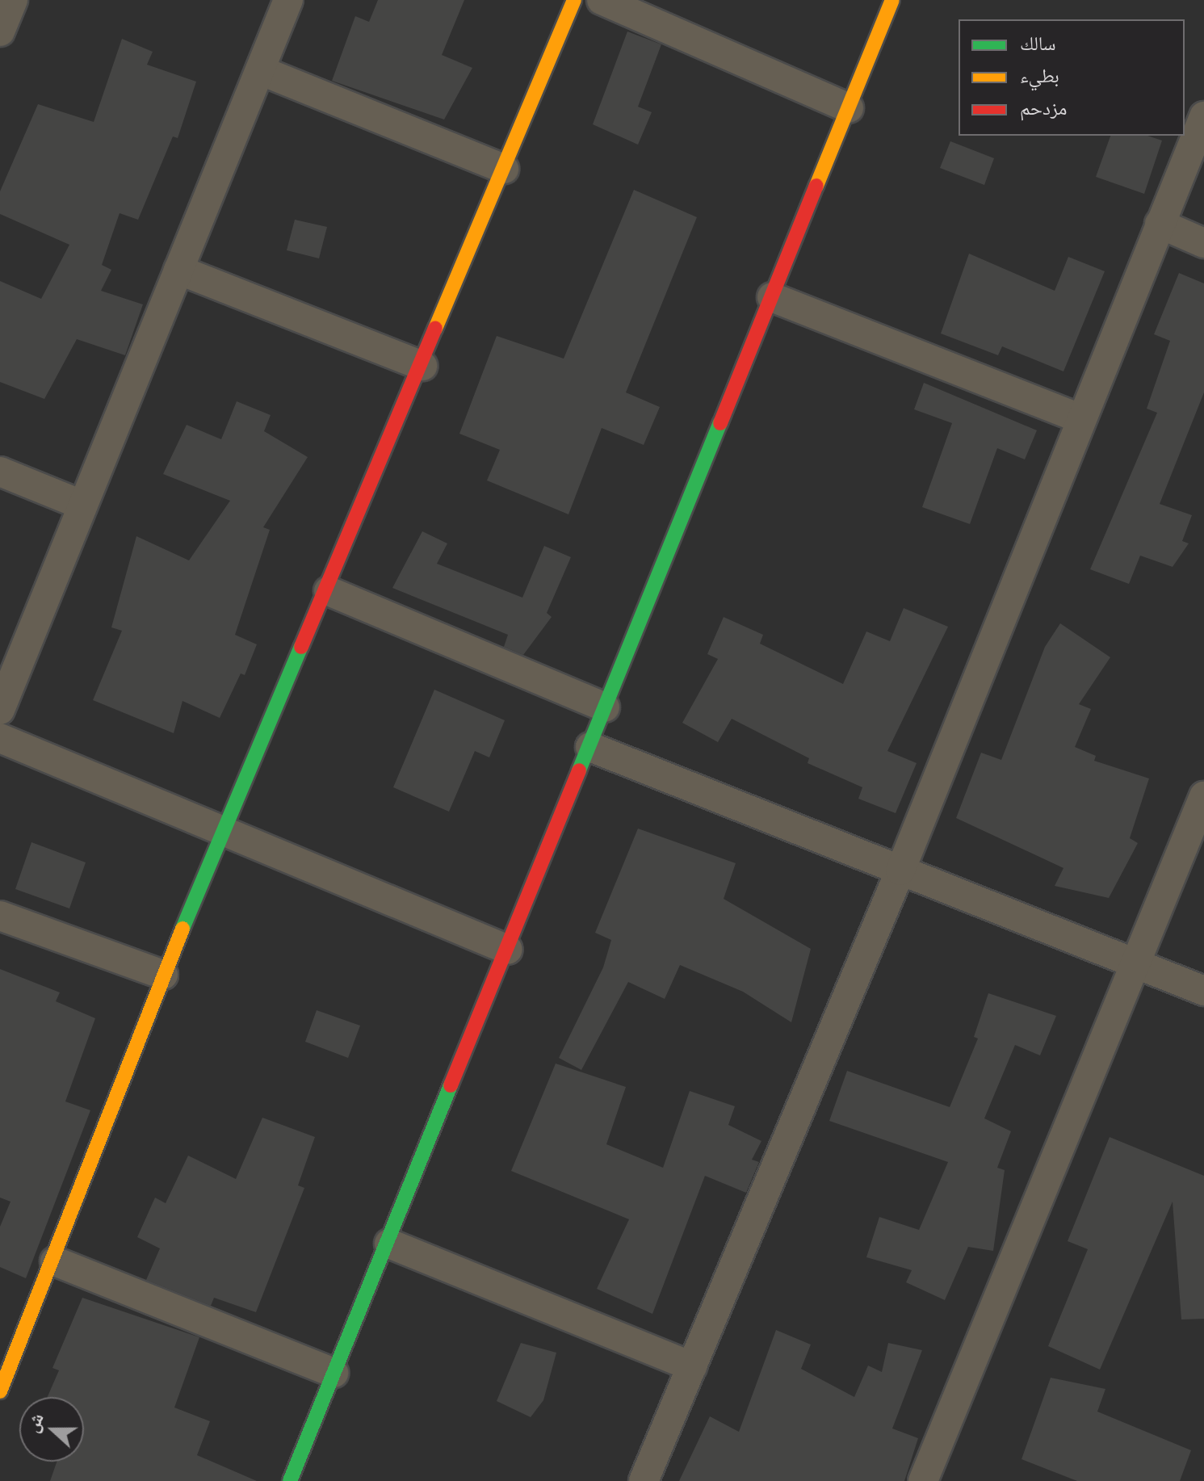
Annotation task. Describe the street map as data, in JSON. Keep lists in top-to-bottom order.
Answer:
{
  "legend": ["سالك", "بطيء", "مزدحم"],
  "north": "left"
}
